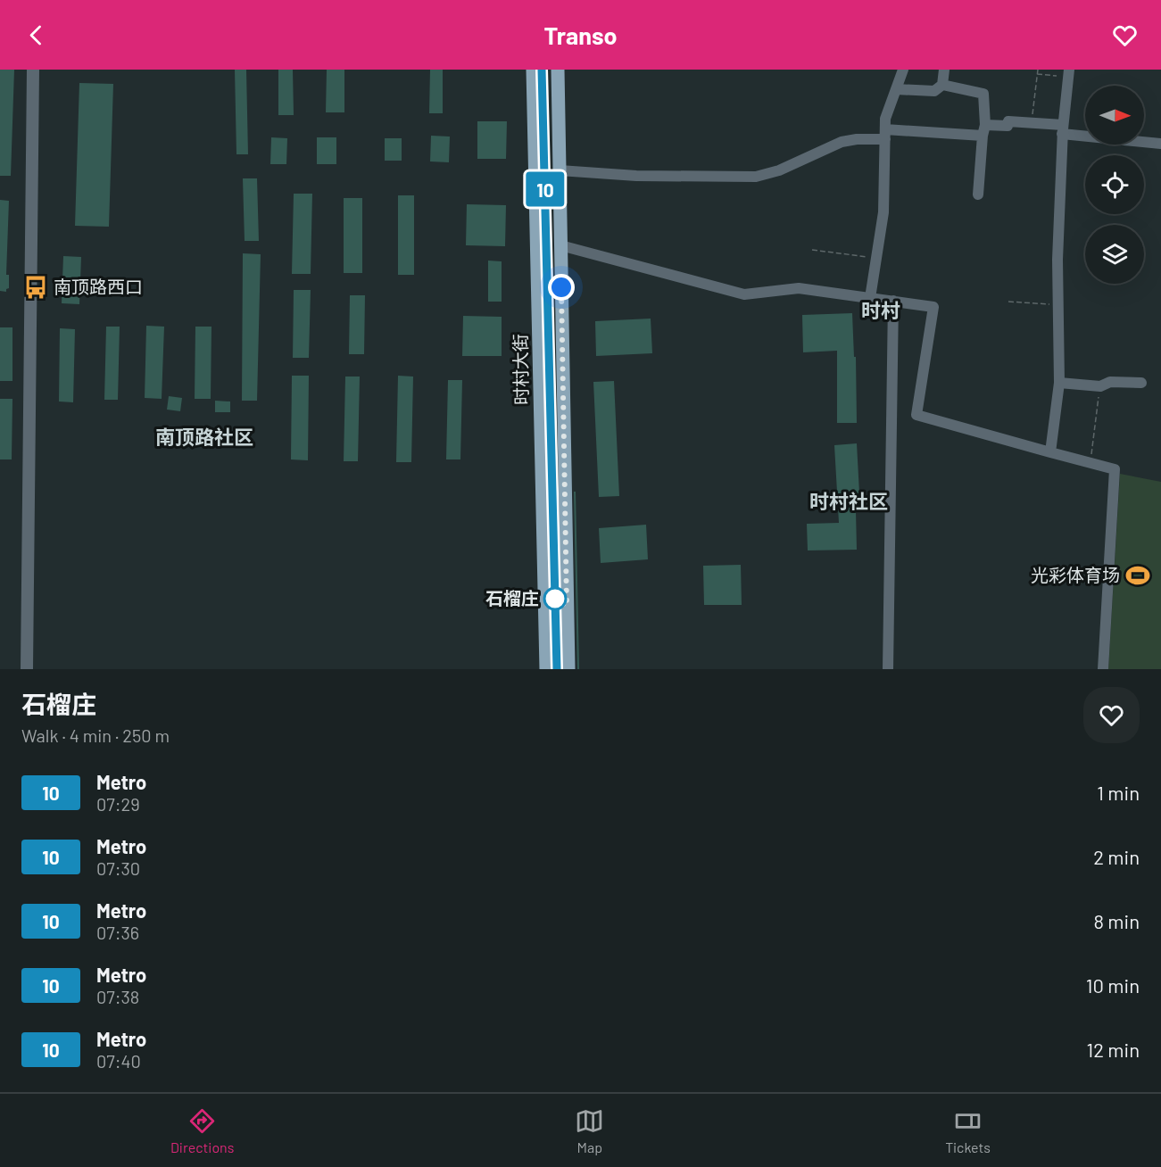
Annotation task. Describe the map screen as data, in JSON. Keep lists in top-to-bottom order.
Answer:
{
  "streets": {
    "main road": ["时村大街"]
  },
  "districts": ["时村", "南顶路社区", "时村社区"],
  "places": {
    "bus stop": ["南顶路西口"],
    "sports": ["光彩体育场"],
    "other": ["石榴庄"]
  },
  "lines": ["metro line 10"],
  "north": "right",
  "page": {
    "header": "Transo",
    "on_map": "10",
    "heading": ["石榴庄", "Walk · 4 min · 250 m"],
    "list": [
      {
        "mark": "10",
        "name": "Metro",
        "note": "07:29",
        "value": "1 min"
      },
      {
        "mark": "10",
        "name": "Metro",
        "note": "07:30",
        "value": "2 min"
      },
      {
        "mark": "10",
        "name": "Metro",
        "note": "07:36",
        "value": "8 min"
      },
      {
        "mark": "10",
        "name": "Metro",
        "note": "07:38",
        "value": "10 min"
      },
      {
        "mark": "10",
        "name": "Metro",
        "note": "07:40",
        "value": "12 min"
      }
    ],
    "tabs": ["Directions", "Map", "Tickets"]
  }
}
